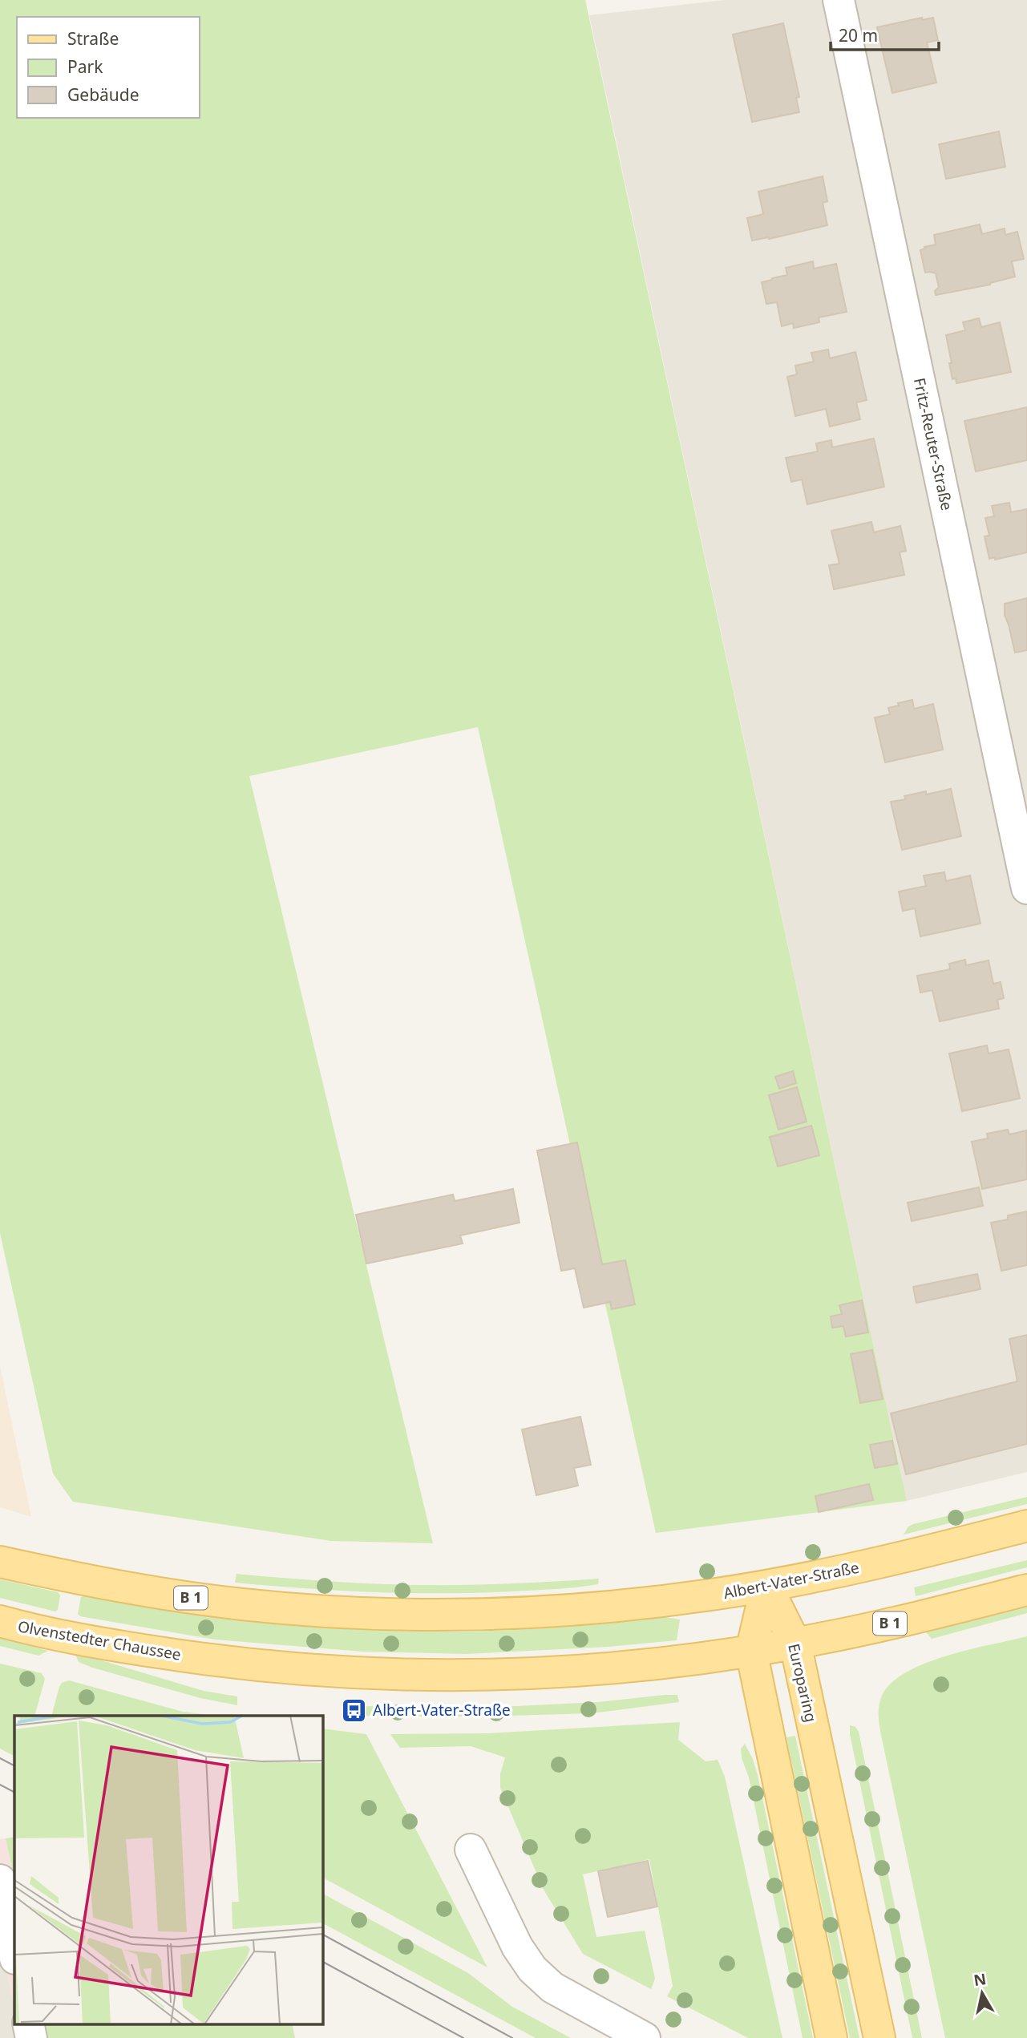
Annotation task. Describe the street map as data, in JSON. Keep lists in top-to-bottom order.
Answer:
{
  "streets": {
    "main road": [
      "Albert-Vater-Straße",
      "B 1",
      "Olvenstedter Chaussee",
      "Europaring"
    ],
    "street": ["Fritz-Reuter-Straße"]
  },
  "crossings": [
    ["Albert-Vater-Straße", "Europaring"],
    ["B 1", "Olvenstedter Chaussee"],
    ["B 1", "Europaring"]
  ],
  "places": {
    "bus stop": ["Albert-Vater-Straße"]
  },
  "legend": ["Straße", "Park", "Gebäude"],
  "scale_bar": "20 m",
  "north": "top"
}
